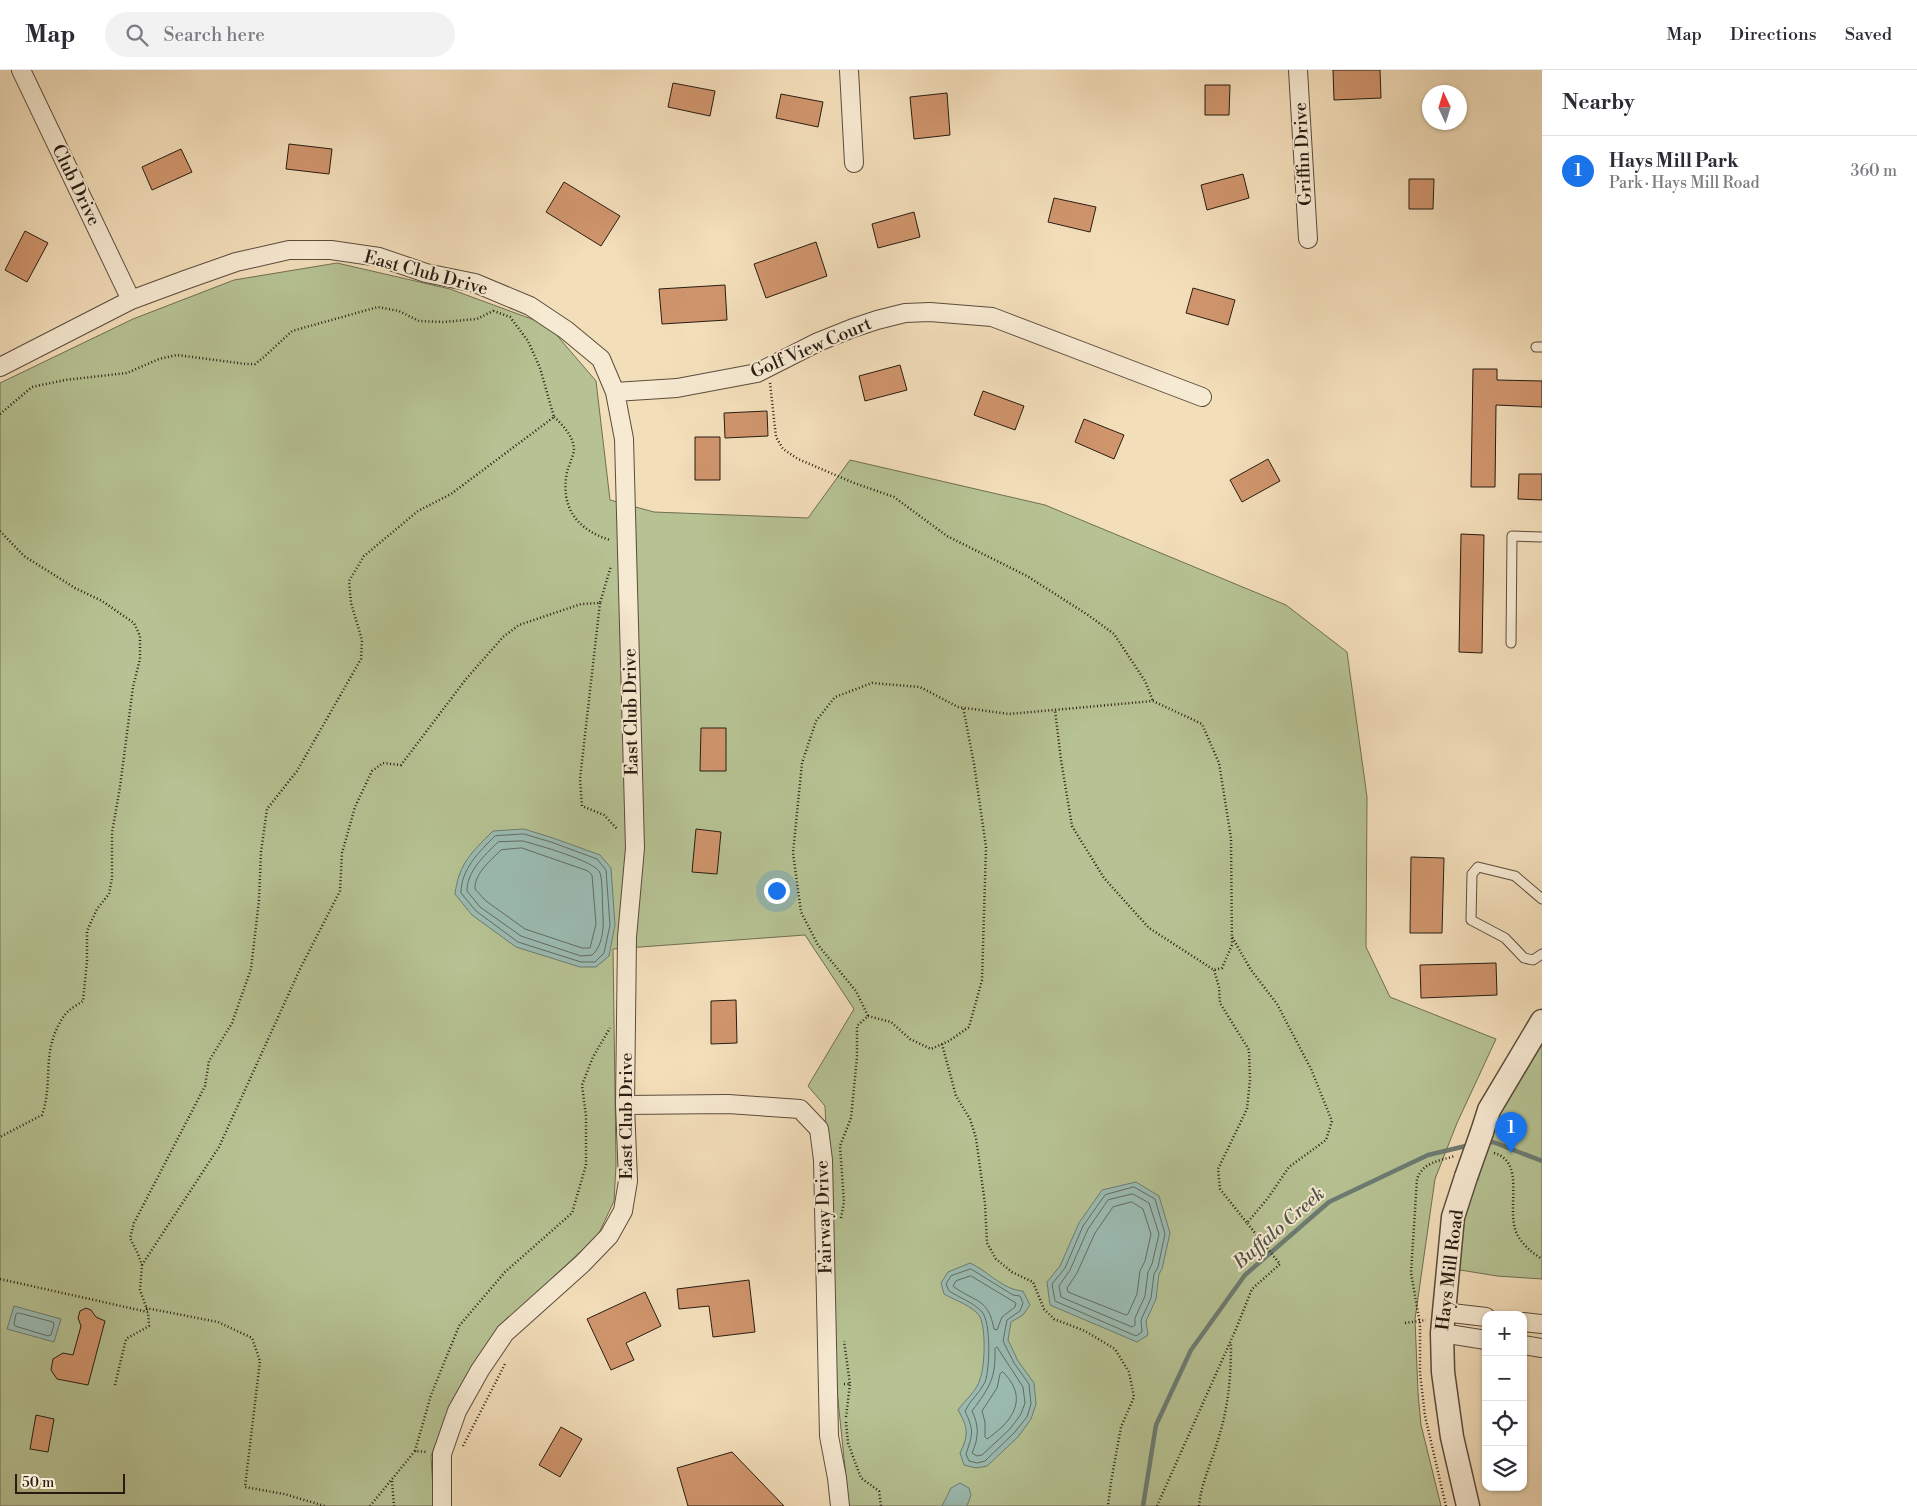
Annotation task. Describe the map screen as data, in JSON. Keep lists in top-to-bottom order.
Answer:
{
  "streets": {
    "street": [
      "Griffin Drive",
      "Club Drive",
      "East Club Drive",
      "Golf View Court",
      "Fairway Drive",
      "Hays Mill Road"
    ]
  },
  "crossings": [
    ["Club Drive", "East Club Drive"],
    ["East Club Drive", "Golf View Court"],
    ["East Club Drive", "Fairway Drive"]
  ],
  "water": ["Buffalo Creek"],
  "scale_bar": "50 m",
  "north": "top",
  "page": {
    "header": "Map",
    "search": "Search here",
    "nav": ["Map", "Directions", "Saved"],
    "heading": "Nearby",
    "list": [
      {
        "mark": "1",
        "name": "Hays Mill Park",
        "note": "Park · Hays Mill Road",
        "value": "360 m"
      }
    ],
    "pins": "1",
    "map_buttons": ["+", "−"],
    "scale": "50 m"
  }
}
